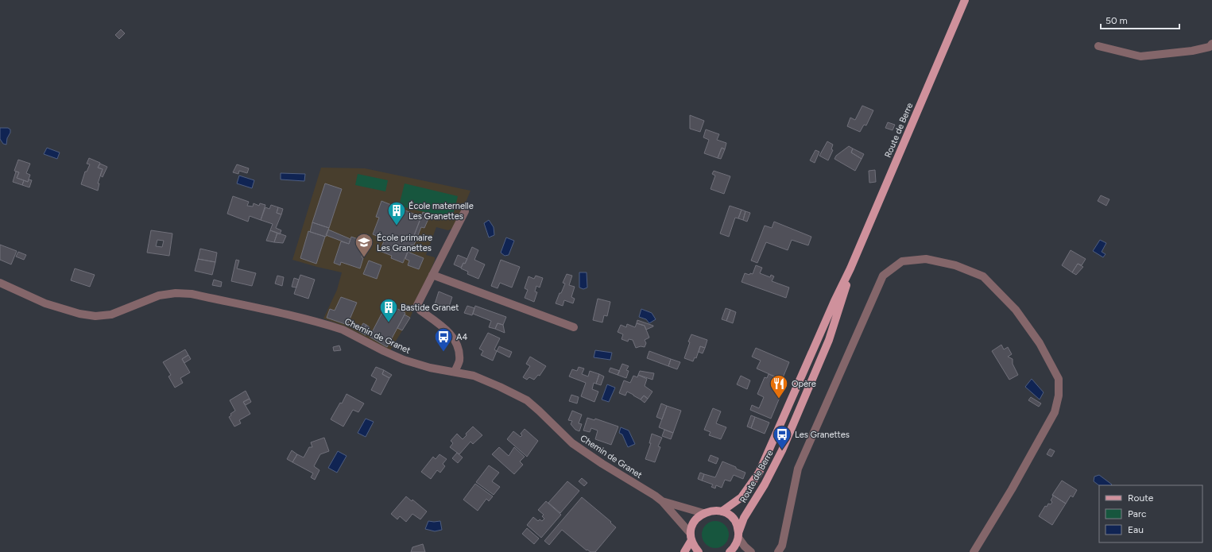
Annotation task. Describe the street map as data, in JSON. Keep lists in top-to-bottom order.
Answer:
{
  "streets": {
    "main road": ["Route de Berre"],
    "street": ["Chemin de Granet"]
  },
  "places": {
    "building": ["École maternelle Les Granettes", "Bastide Granet"],
    "school or university": ["École primaire Les Granettes"],
    "bus stop": ["A4", "Les Granettes"],
    "restaurant": ["Opère"]
  },
  "legend": ["Route", "Parc", "Eau"],
  "scale_bar": "50 m"
}
